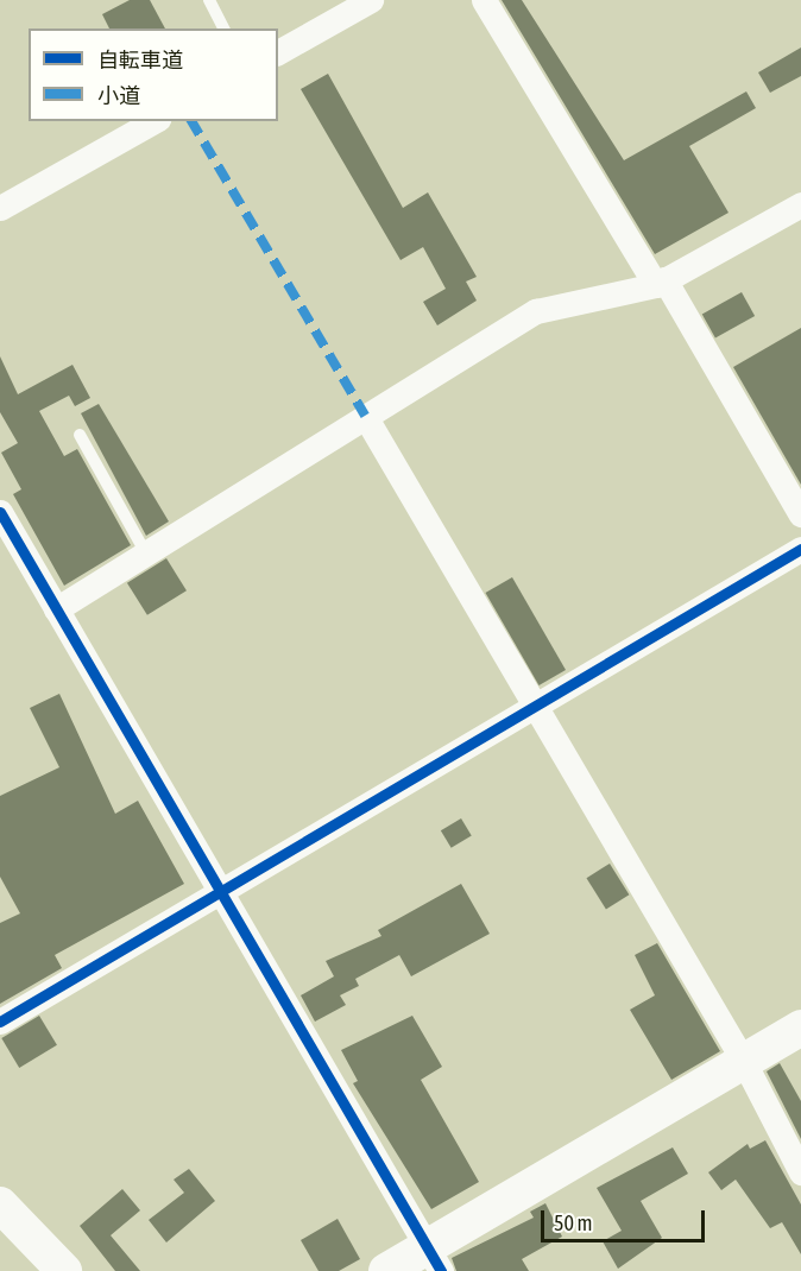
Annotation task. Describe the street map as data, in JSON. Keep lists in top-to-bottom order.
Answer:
{
  "legend": ["自転車道", "小道"],
  "scale_bar": "50 m"
}
